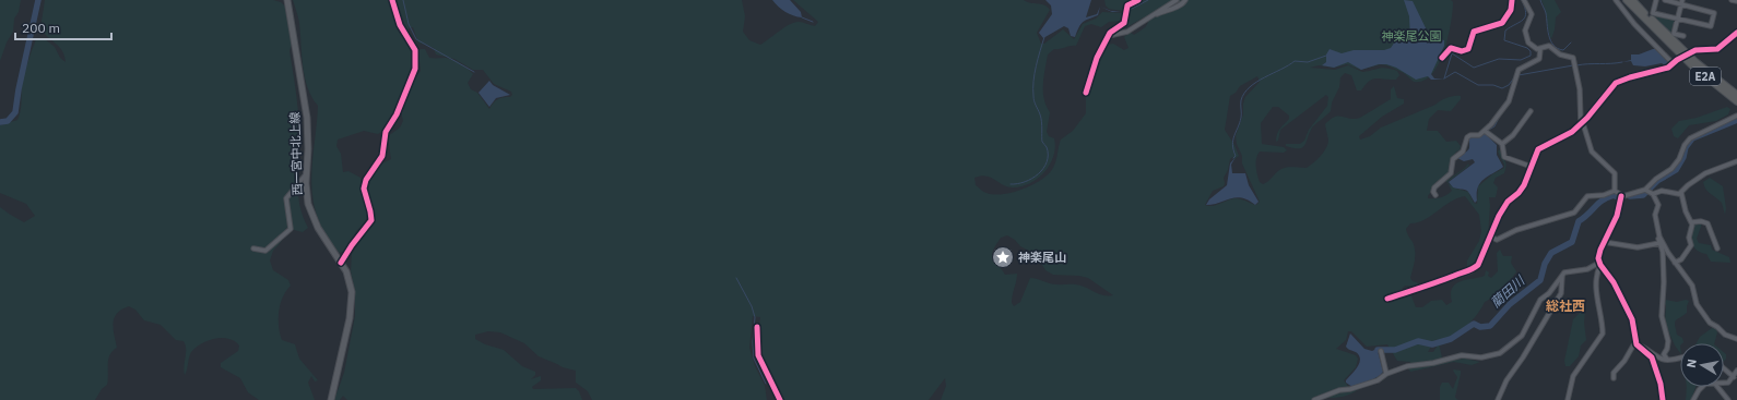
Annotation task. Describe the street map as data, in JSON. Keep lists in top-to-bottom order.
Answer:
{
  "streets": {
    "highway": ["E2A"],
    "main road": ["西一宮中北上線"]
  },
  "districts": ["総社西"],
  "water": ["藺田川"],
  "parks": ["神楽尾公園"],
  "places": {
    "place": ["神楽尾山"]
  },
  "scale_bar": "200 m",
  "north": "left"
}
